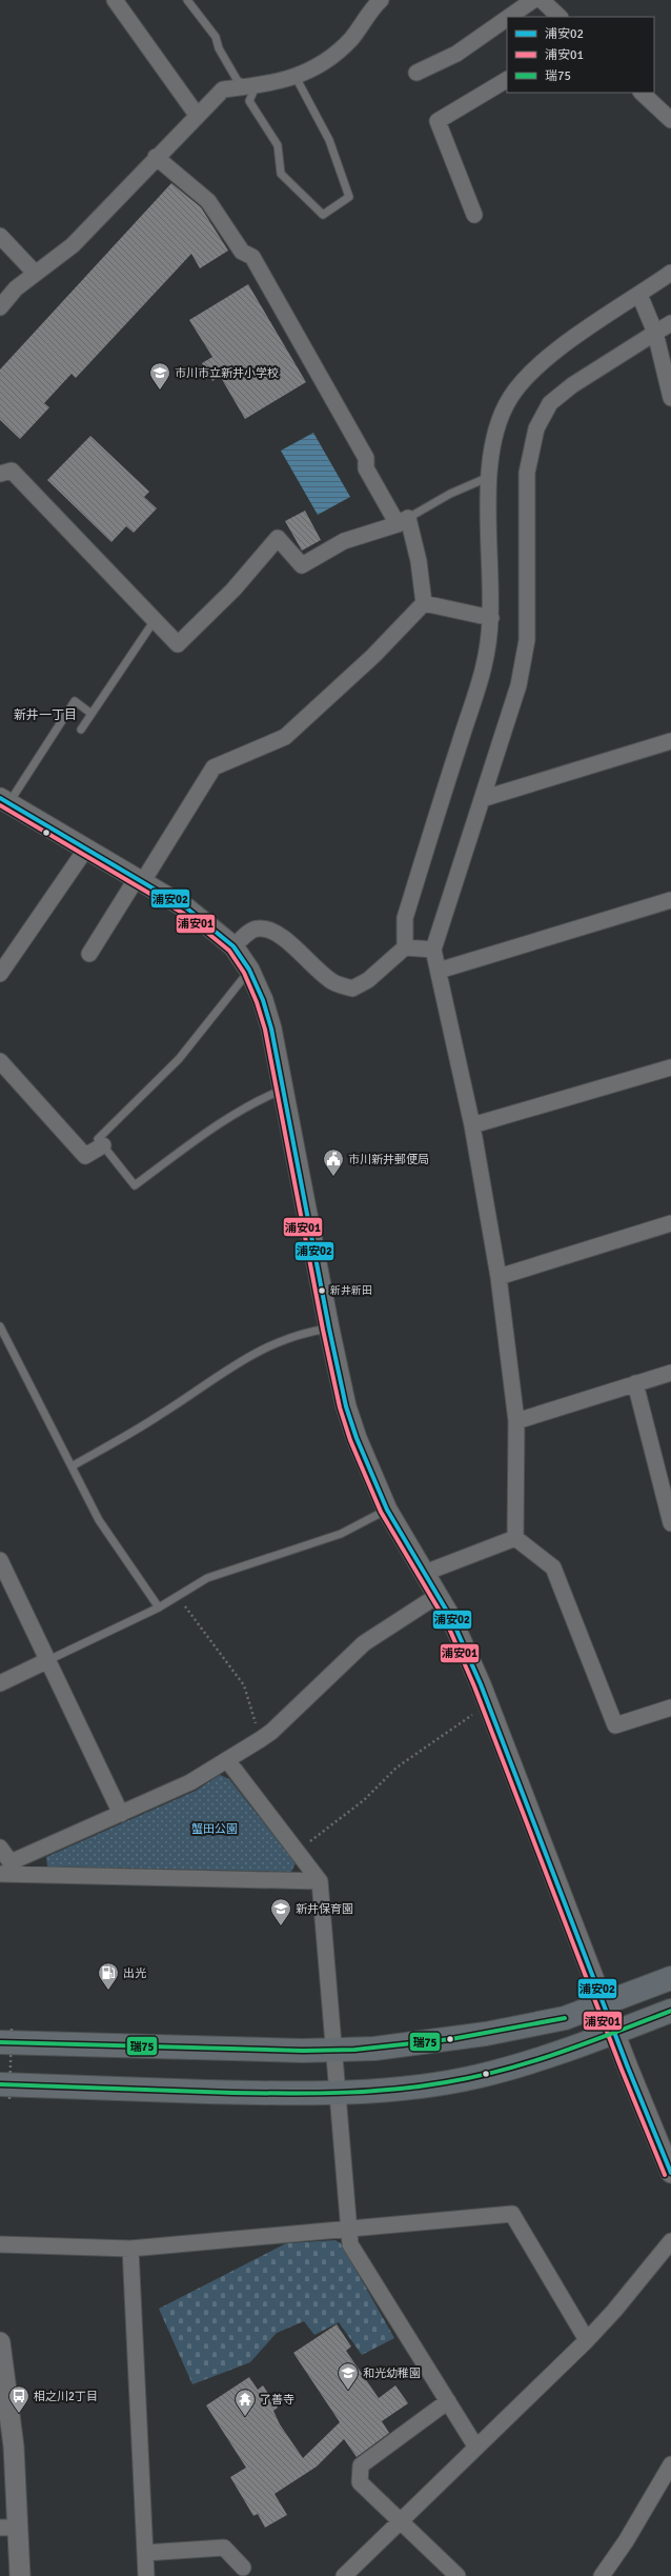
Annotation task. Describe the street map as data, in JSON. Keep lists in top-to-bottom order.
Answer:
{
  "districts": ["新井一丁目"],
  "parks": ["蟹田公園"],
  "places": {
    "school or university": ["市川市立新井小学校", "新井保育園", "和光幼稚園"],
    "public building": ["市川新井郵便局"],
    "other": ["新井新田"],
    "fuel station": ["出光"],
    "bus stop": ["相之川2丁目"],
    "temple": ["了善寺"]
  },
  "lines": ["transit line 浦安02", "transit line 浦安01", "transit line 瑞75"],
  "legend": ["浦安02", "浦安01", "瑞75"]
}
